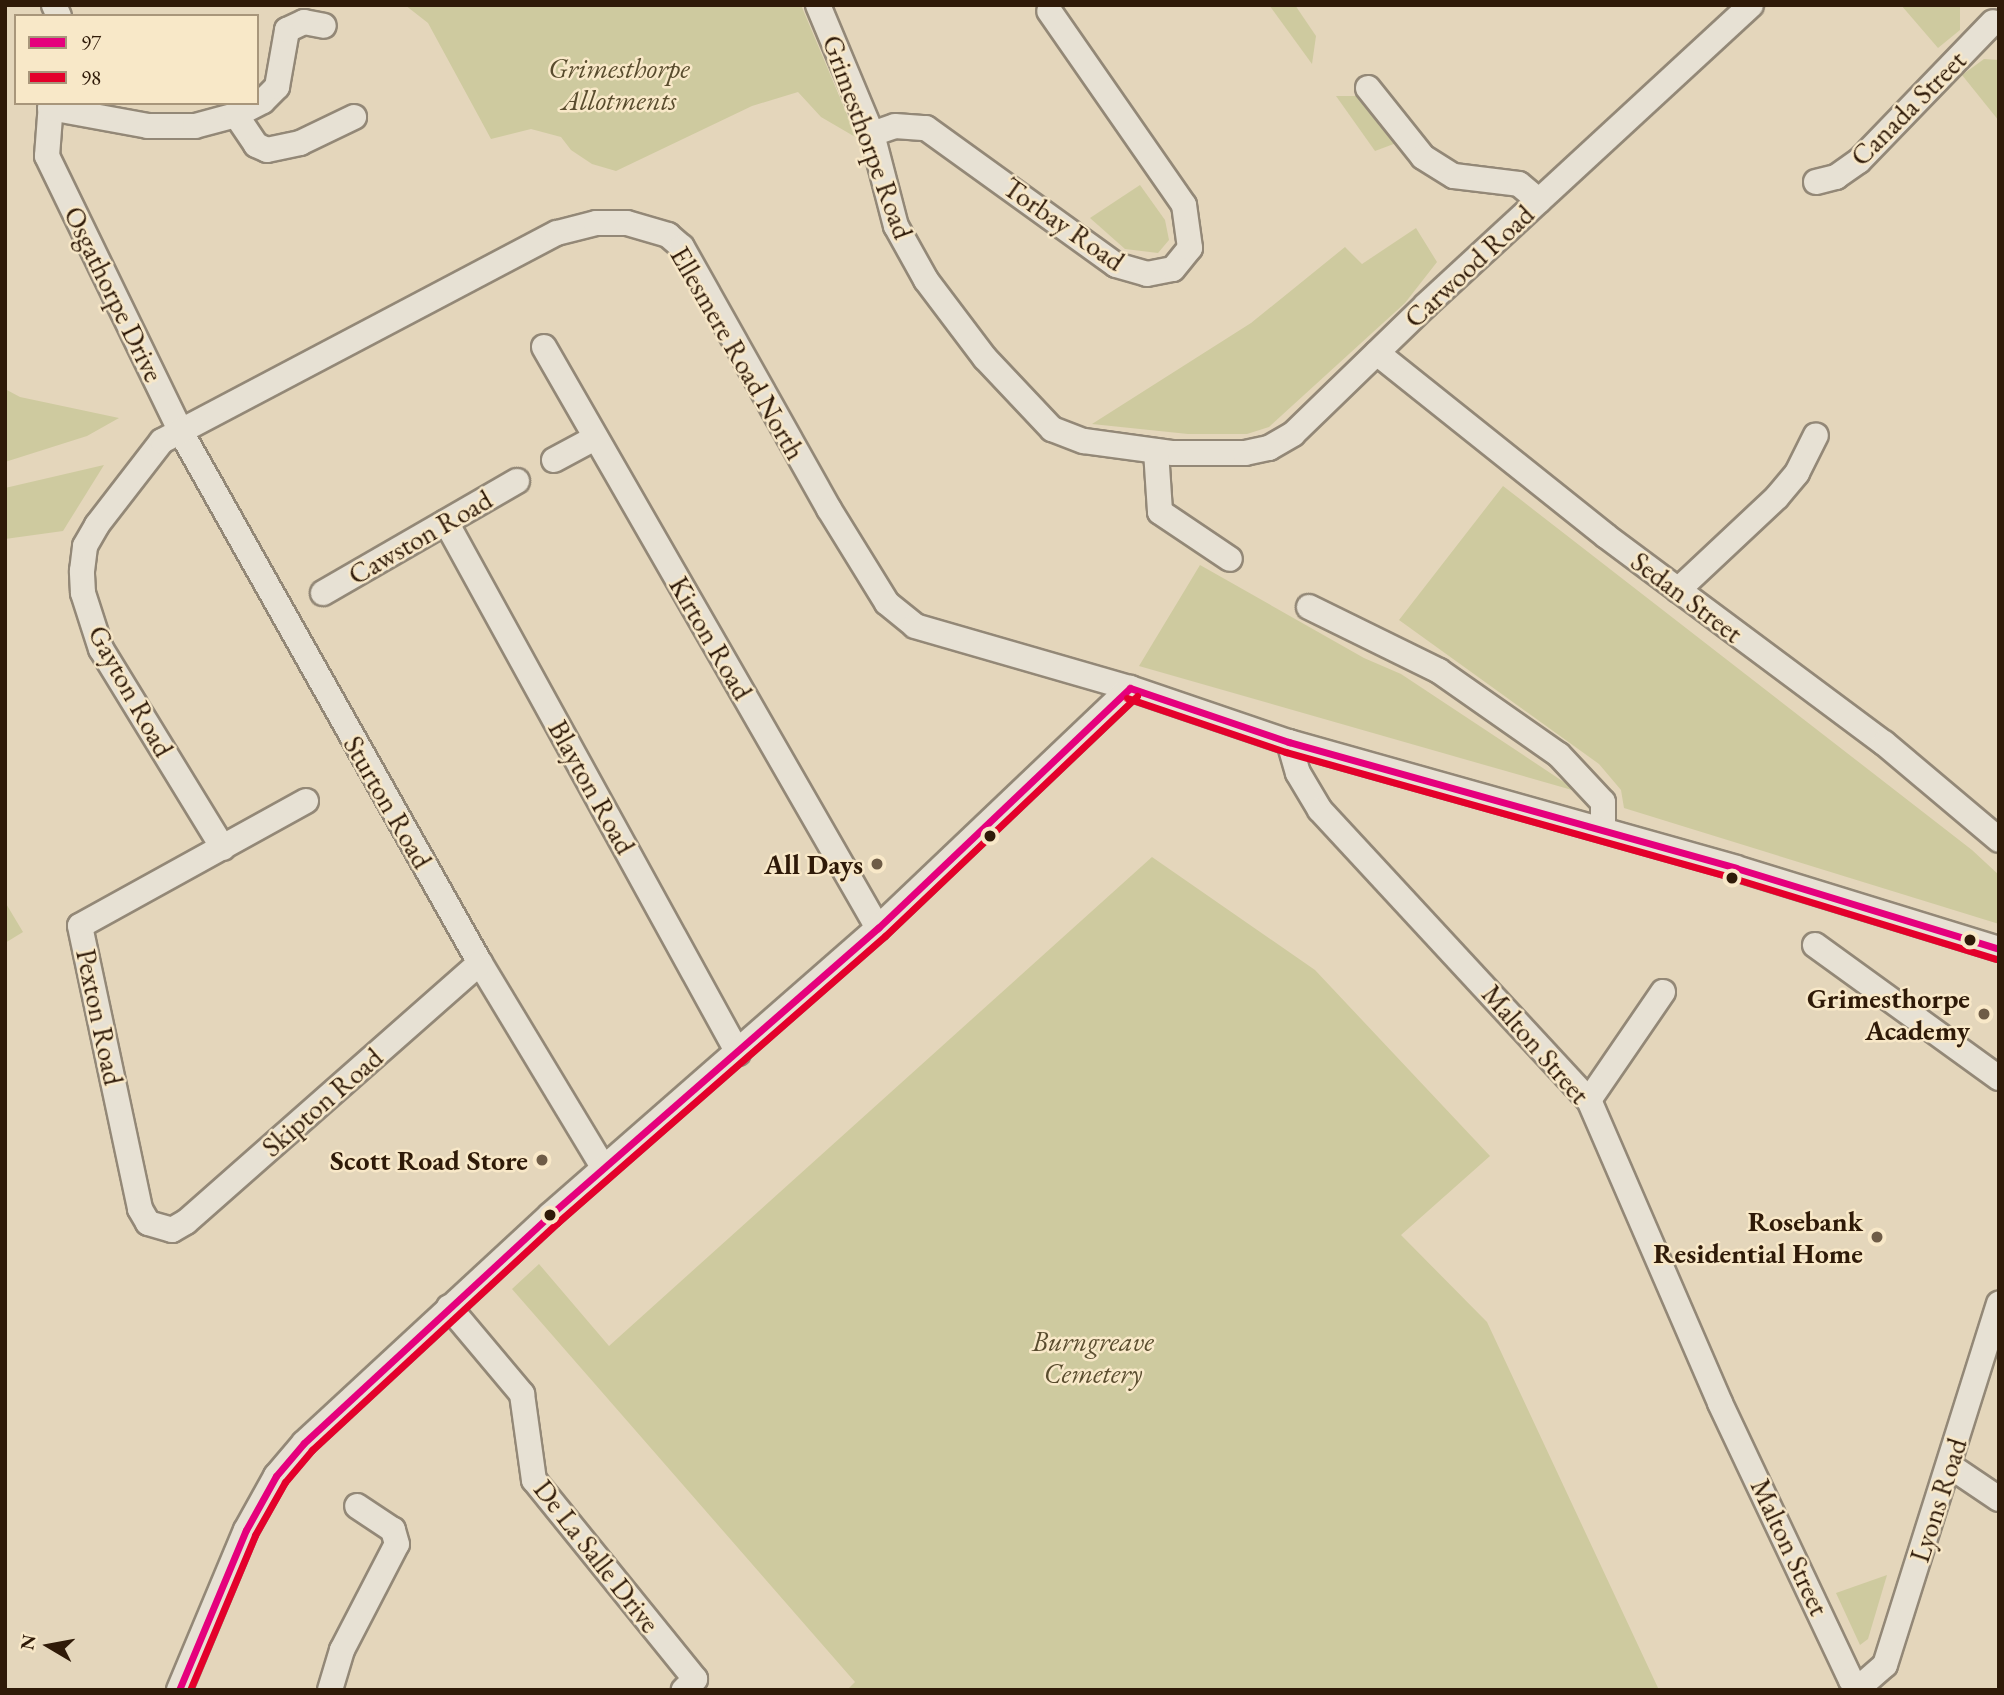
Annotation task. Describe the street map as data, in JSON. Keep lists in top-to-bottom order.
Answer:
{
  "streets": {
    "street": [
      "Canada Street",
      "Grimesthorpe Road",
      "Torbay Road",
      "Carwood Road",
      "Osgathorpe Drive",
      "Ellesmere Road North",
      "Cawston Road",
      "Sedan Street",
      "Kirton Road",
      "Gayton Road",
      "Blayton Road",
      "Sturton Road",
      "Pexton Road",
      "Malton Street",
      "Skipton Road",
      "Lyons Road",
      "De La Salle Drive"
    ]
  },
  "crossings": [
    ["Grimesthorpe Road", "Torbay Road"],
    ["Grimesthorpe Road", "Carwood Road"],
    ["Carwood Road", "Sedan Street"],
    ["Osgathorpe Drive", "Ellesmere Road North"],
    ["Osgathorpe Drive", "Gayton Road"],
    ["Osgathorpe Drive", "Sturton Road"],
    ["Ellesmere Road North", "Gayton Road"],
    ["Ellesmere Road North", "Sturton Road"],
    ["Ellesmere Road North", "Malton Street"],
    ["Cawston Road", "Blayton Road"],
    ["Gayton Road", "Sturton Road"],
    ["Gayton Road", "Pexton Road"],
    ["Sturton Road", "Skipton Road"],
    ["Pexton Road", "Skipton Road"],
    ["Malton Street", "Lyons Road"]
  ],
  "parks": ["Grimesthorpe Allotments", "Burngreave Cemetery"],
  "places": [
    "All Days",
    "Grimesthorpe Academy",
    "Scott Road Store",
    "Rosebank Residential Home"
  ],
  "lines": ["transit line 97", "transit line 98"],
  "legend": ["97", "98"],
  "north": "left"
}
